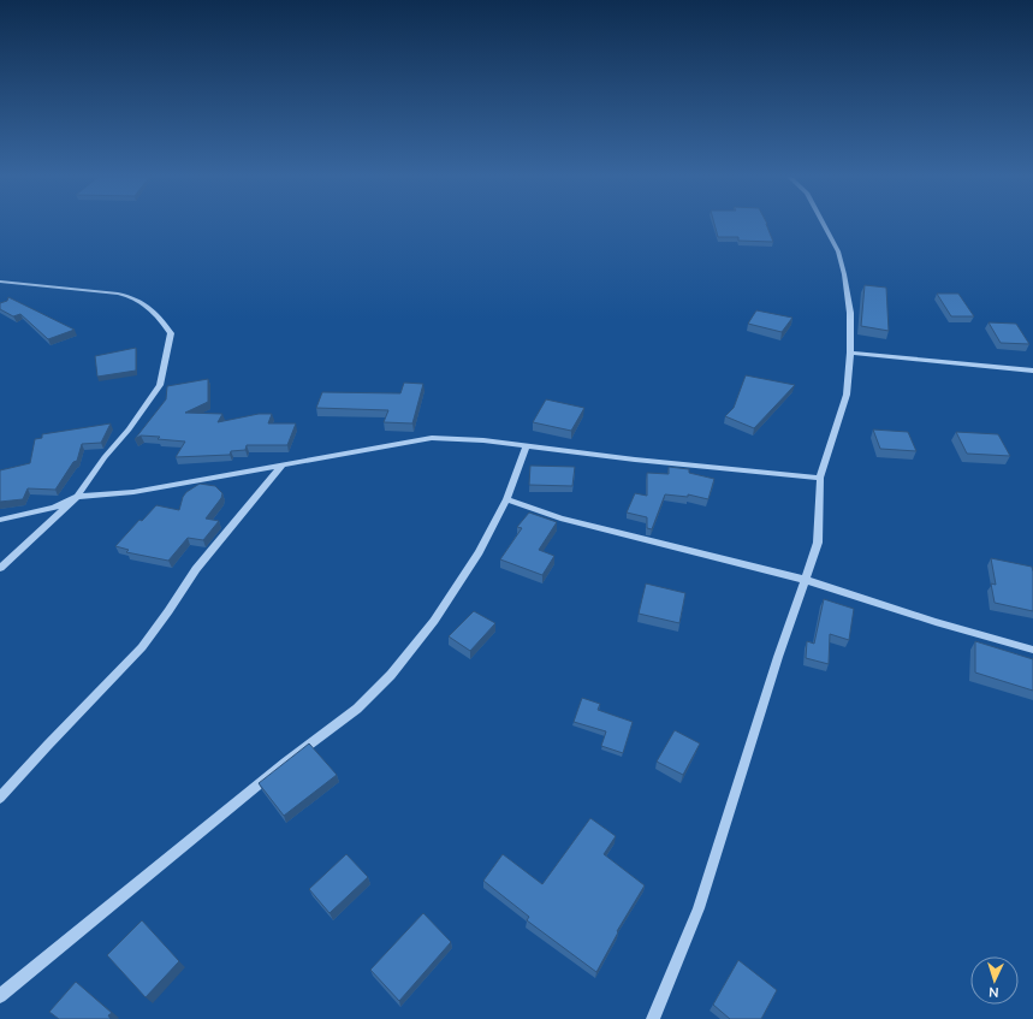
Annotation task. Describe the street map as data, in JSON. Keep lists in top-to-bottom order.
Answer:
{
  "north": "bottom"
}
